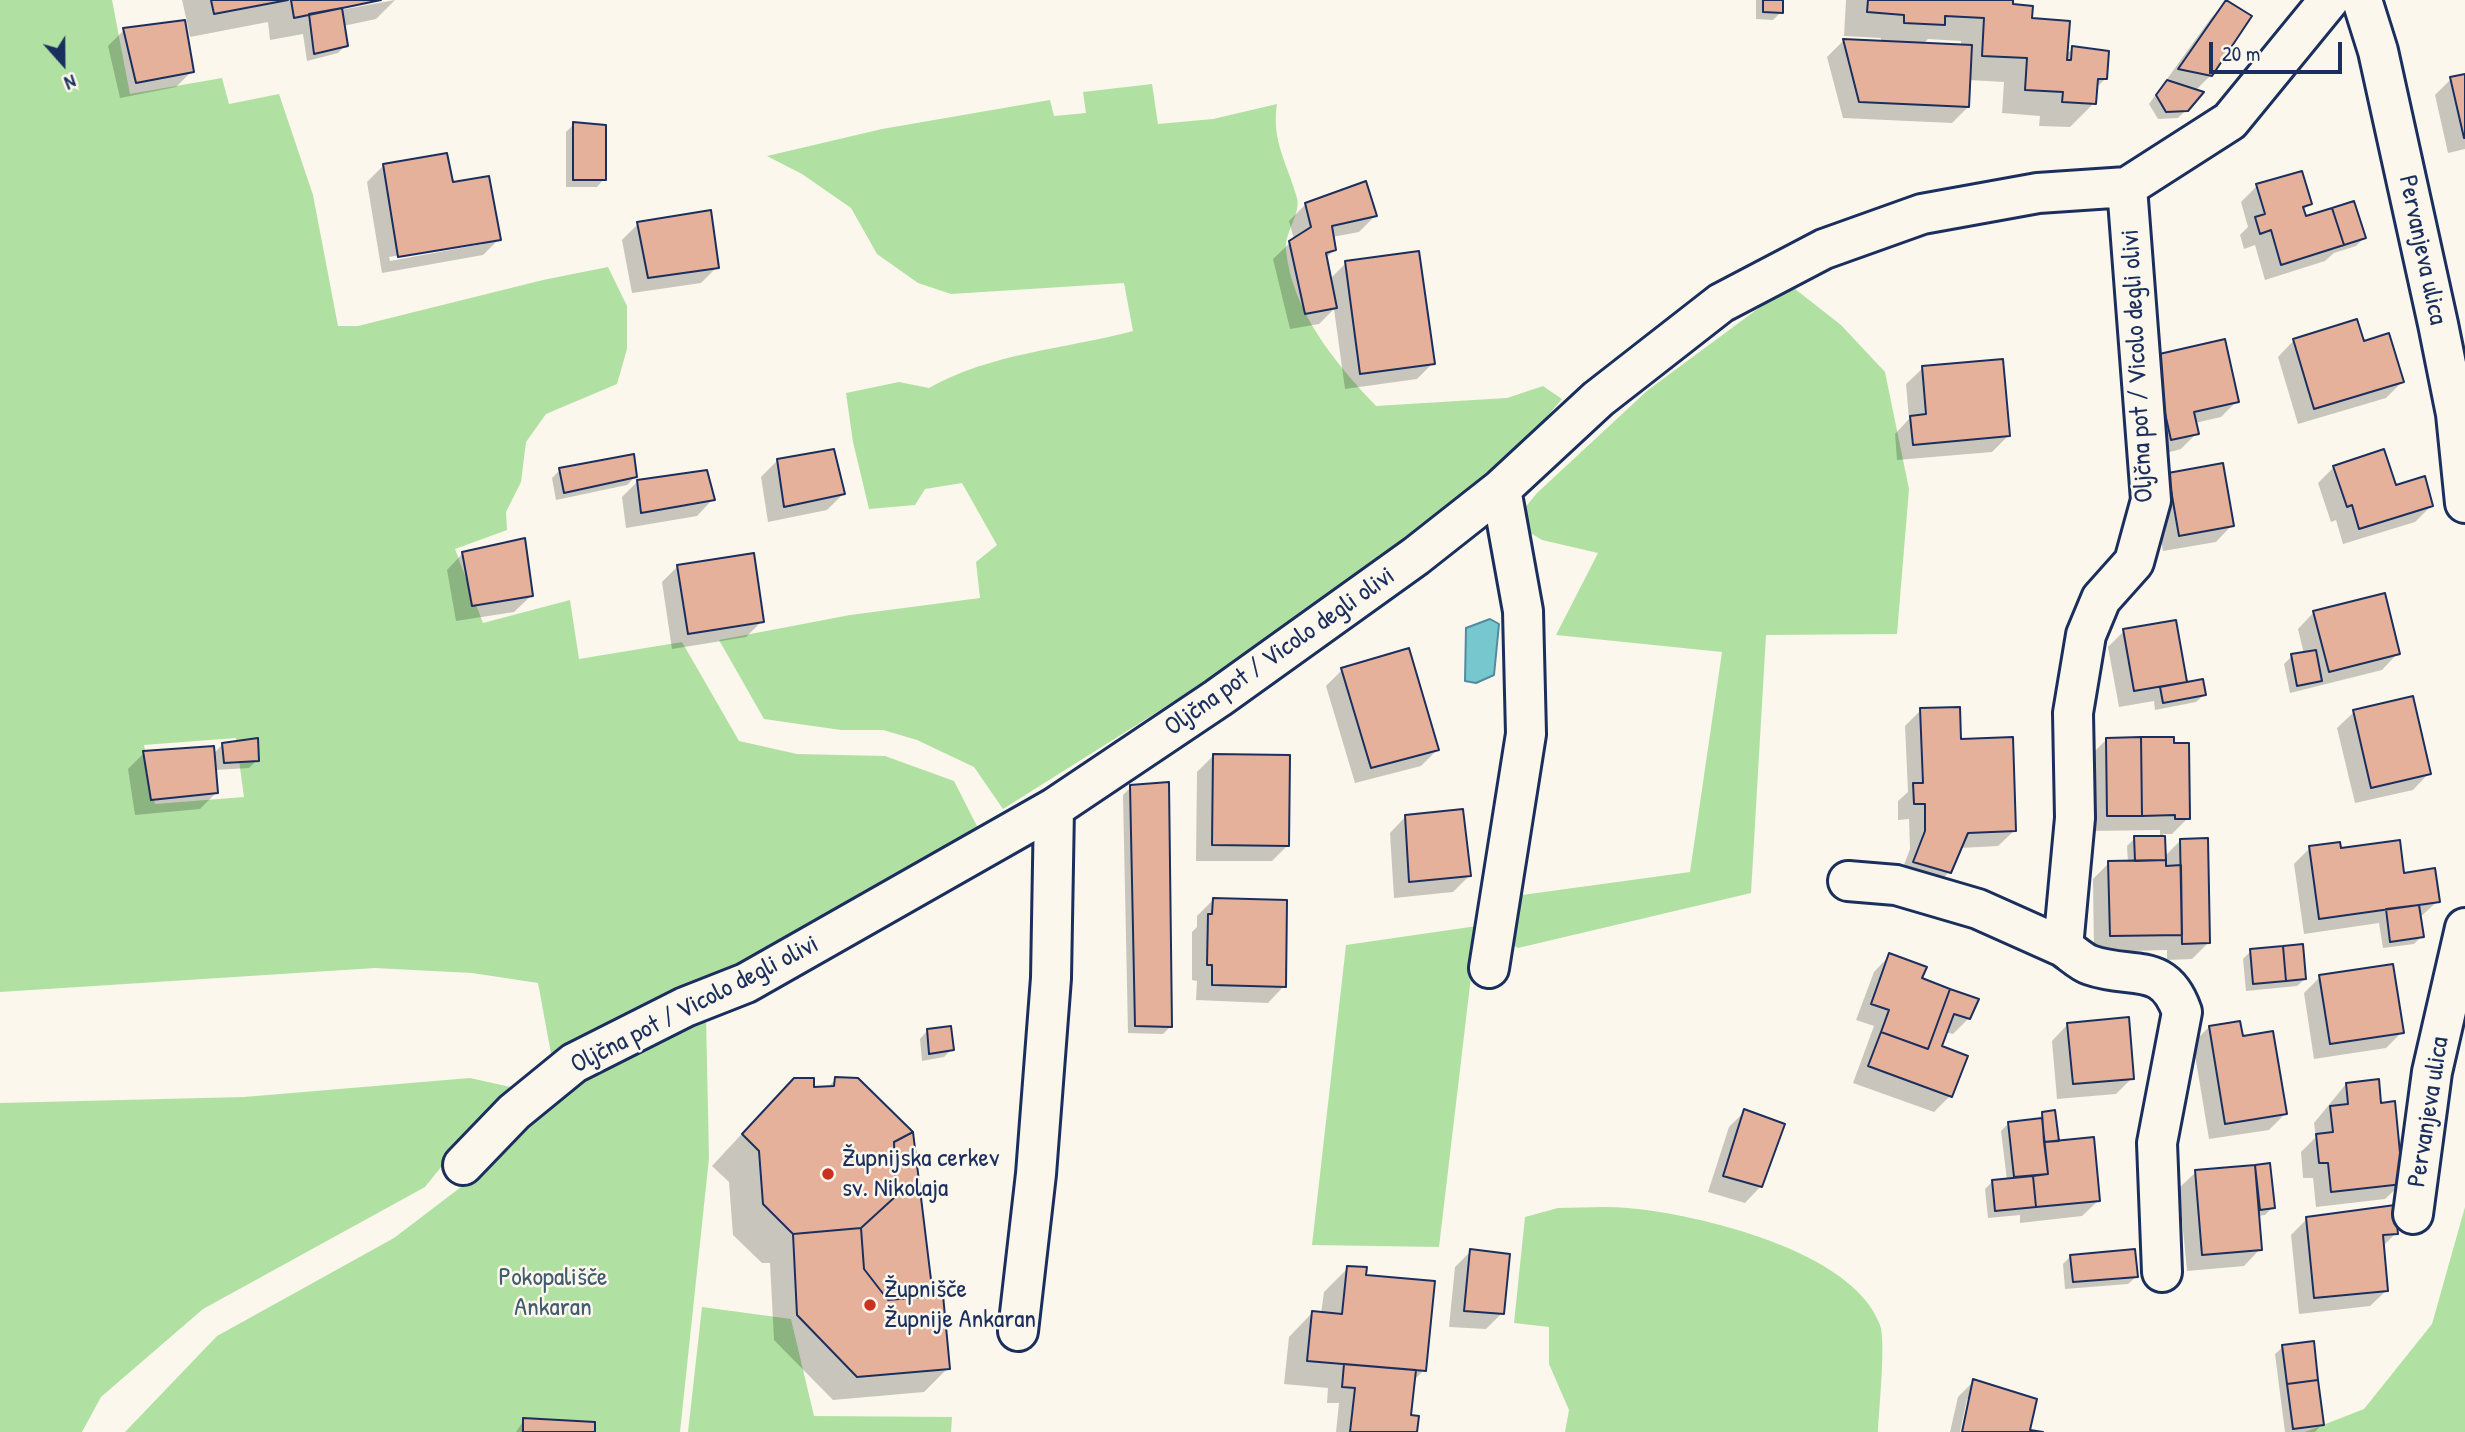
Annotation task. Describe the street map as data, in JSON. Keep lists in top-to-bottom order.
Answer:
{
  "streets": {
    "street": ["Pervanjeva ulica", "Oljčna pot / Vicolo degli olivi"]
  },
  "parks": ["Pokopališče Ankaran"],
  "places": ["Župnijska cerkev sv. Nikolaja", "Župnišče Župnije Ankaran"],
  "scale_bar": "20 m",
  "north": "bottom"
}
